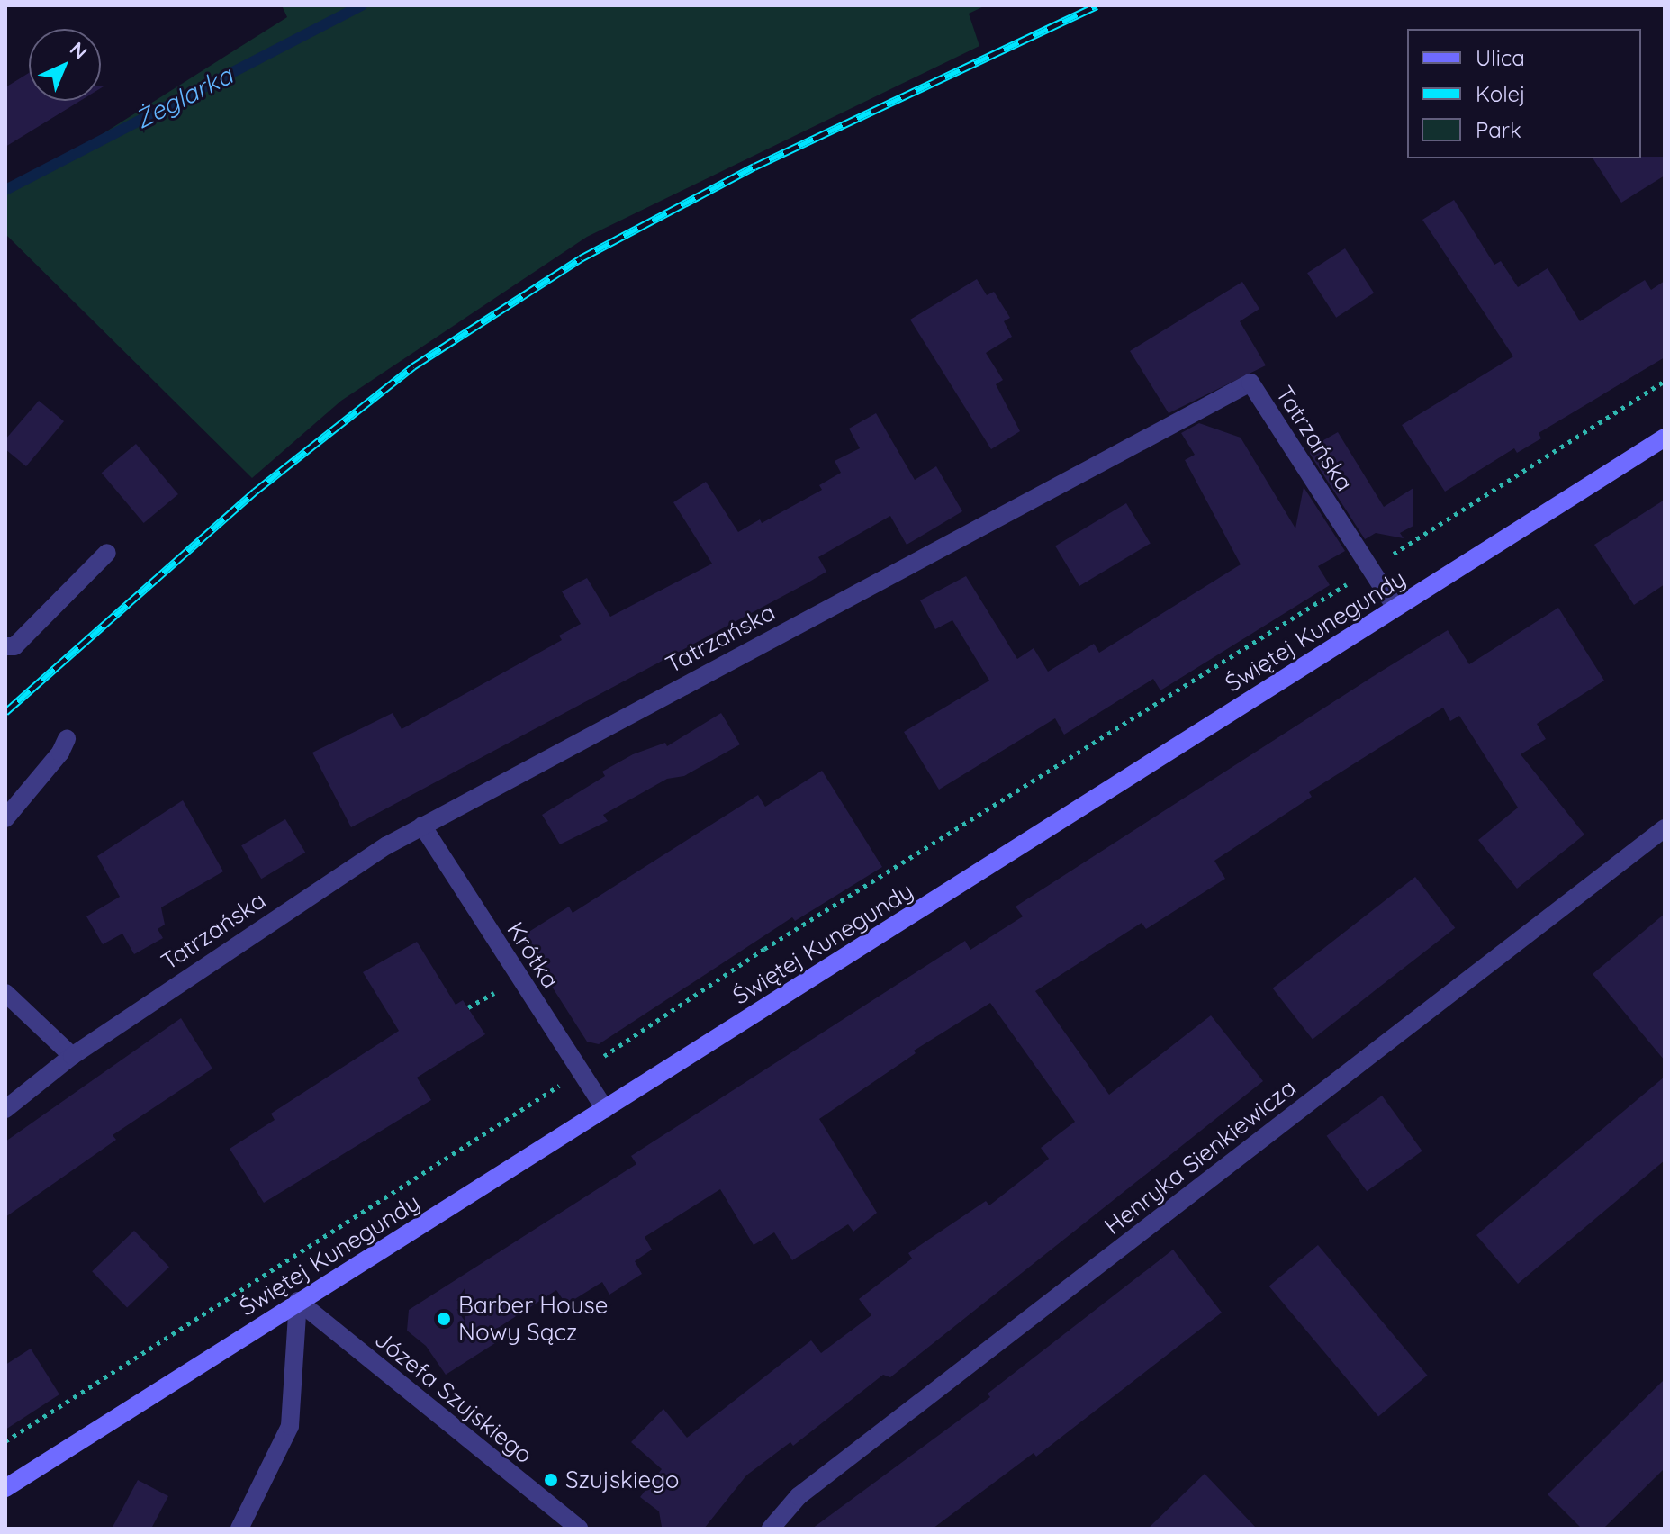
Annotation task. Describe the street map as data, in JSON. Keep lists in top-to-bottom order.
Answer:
{
  "streets": {
    "street": [
      "Tatrzańska",
      "Świętej Kunegundy",
      "Krótka",
      "Henryka Sienkiewicza",
      "Józefa Szujskiego"
    ]
  },
  "crossings": [
    ["Tatrzańska", "Świętej Kunegundy"],
    ["Tatrzańska", "Krótka"],
    ["Świętej Kunegundy", "Krótka"],
    ["Świętej Kunegundy", "Józefa Szujskiego"]
  ],
  "water": ["Żeglarka"],
  "places": ["Barber House Nowy Sącz", "Szujskiego"],
  "legend": ["Ulica", "Kolej", "Park"],
  "north": "top right"
}
